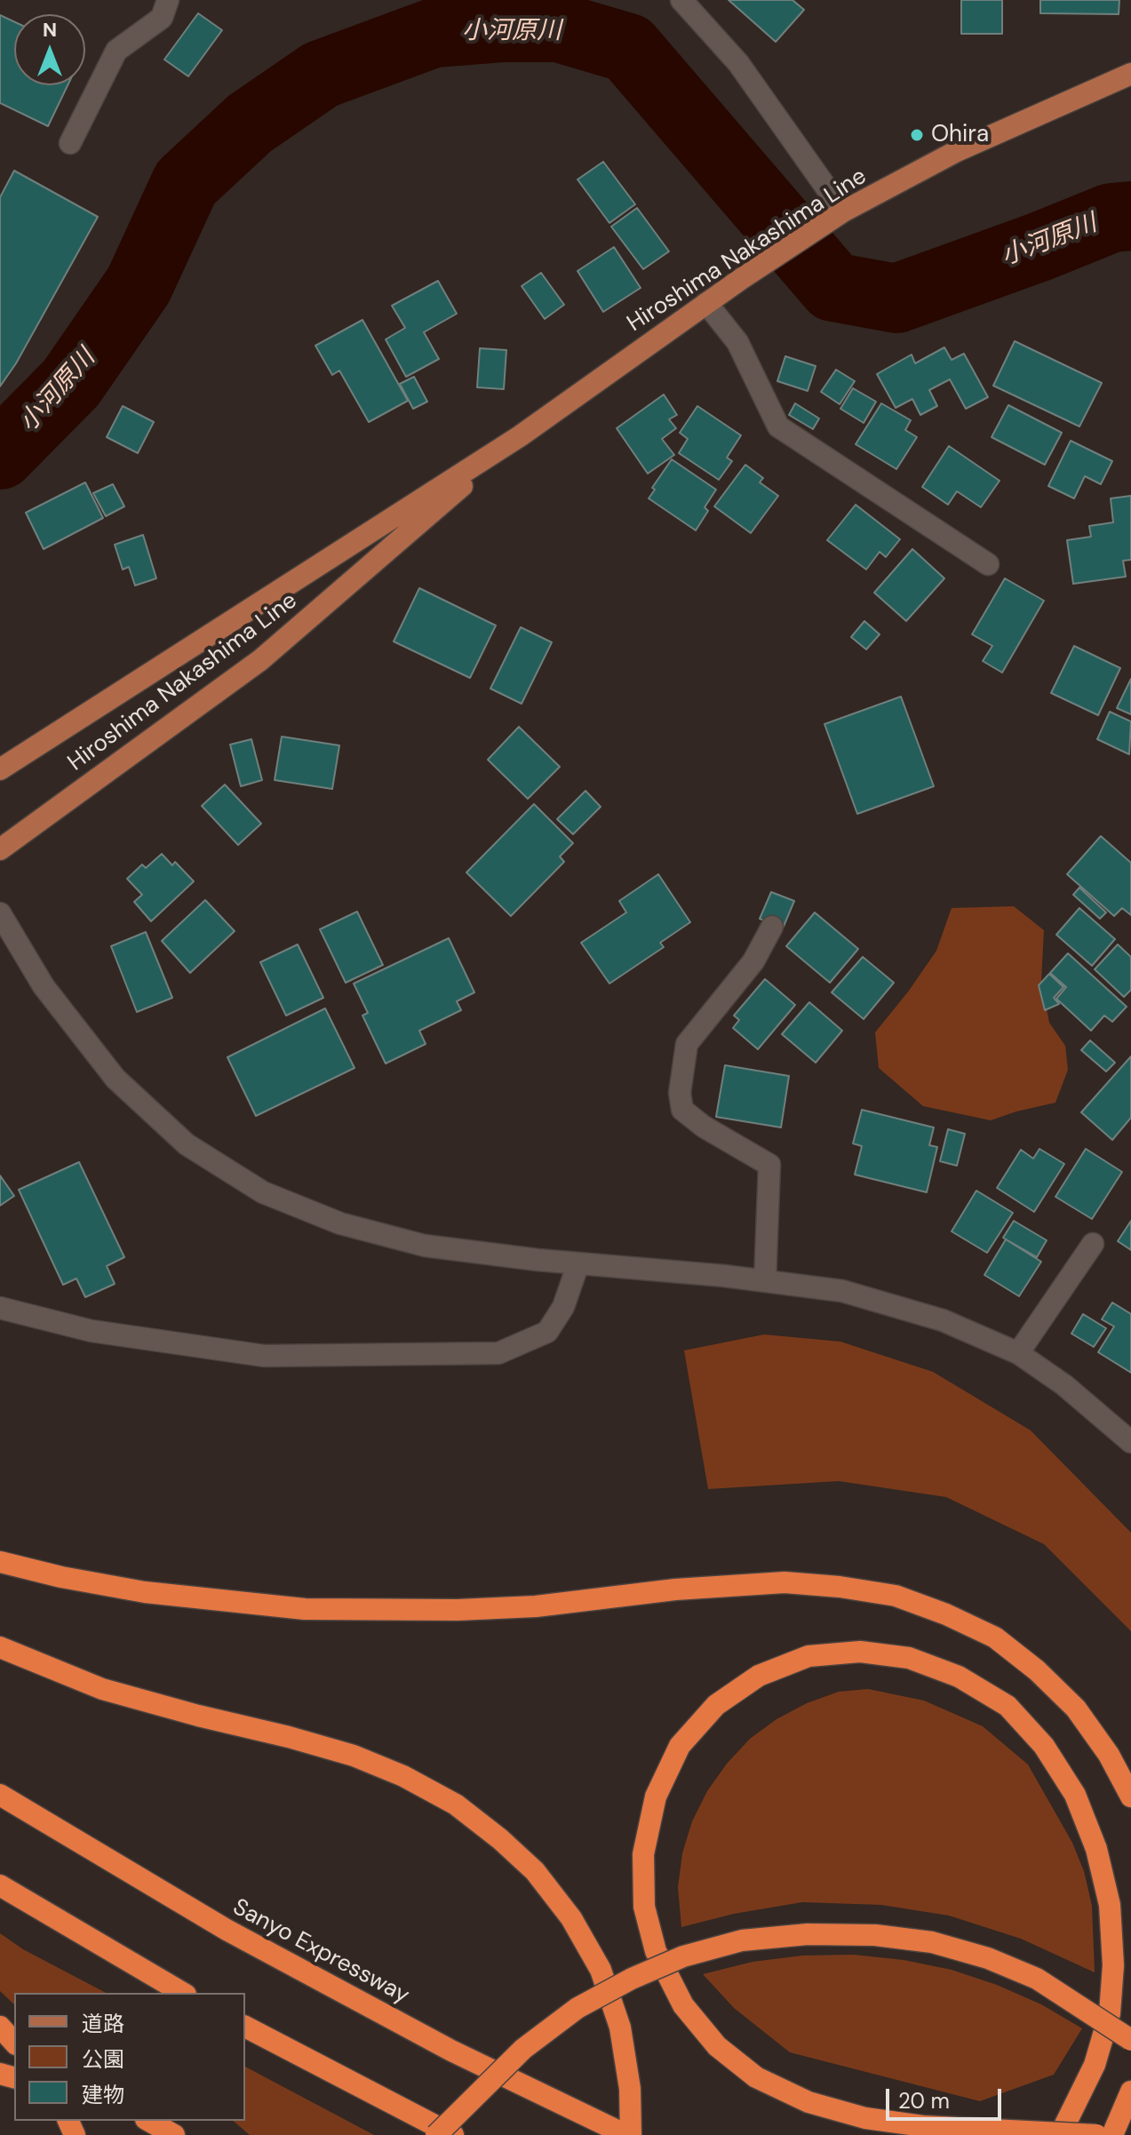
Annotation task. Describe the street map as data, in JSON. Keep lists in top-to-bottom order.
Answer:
{
  "streets": {
    "highway": ["Sanyo Expressway"],
    "main road": ["Hiroshima Nakashima Line"]
  },
  "water": ["小河原川"],
  "places": ["Ohira"],
  "legend": ["道路", "公園", "建物"],
  "scale_bar": "20 m",
  "north": "top"
}
